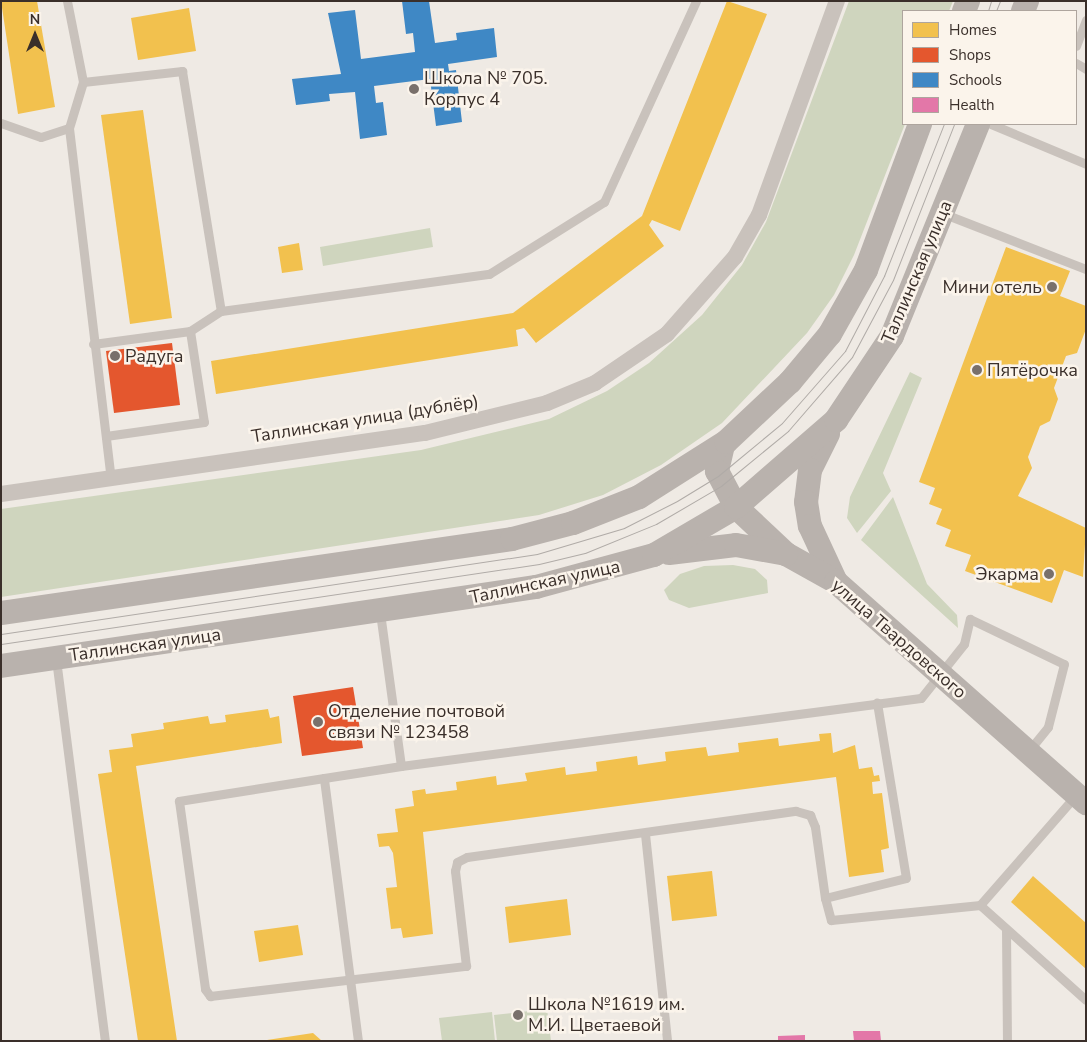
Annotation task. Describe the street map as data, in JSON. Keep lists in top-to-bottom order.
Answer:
{
  "streets": {
    "main road": ["Таллинская улица", "улица Твардовского"],
    "street": ["Таллинская улица (дублёр)"]
  },
  "crossings": [
    ["Таллинская улица", "улица Твардовского"]
  ],
  "places": [
    "Школа № 705. Корпус 4",
    "Мини отель",
    "Радуга",
    "Пятёрочка",
    "Экарма",
    "Отделение почтовой связи № 123458",
    "Школа №1619 им. М.И. Цветаевой"
  ],
  "legend": [
    "Homes",
    "Shops",
    "Schools",
    "Health"
  ],
  "north": "top"
}
